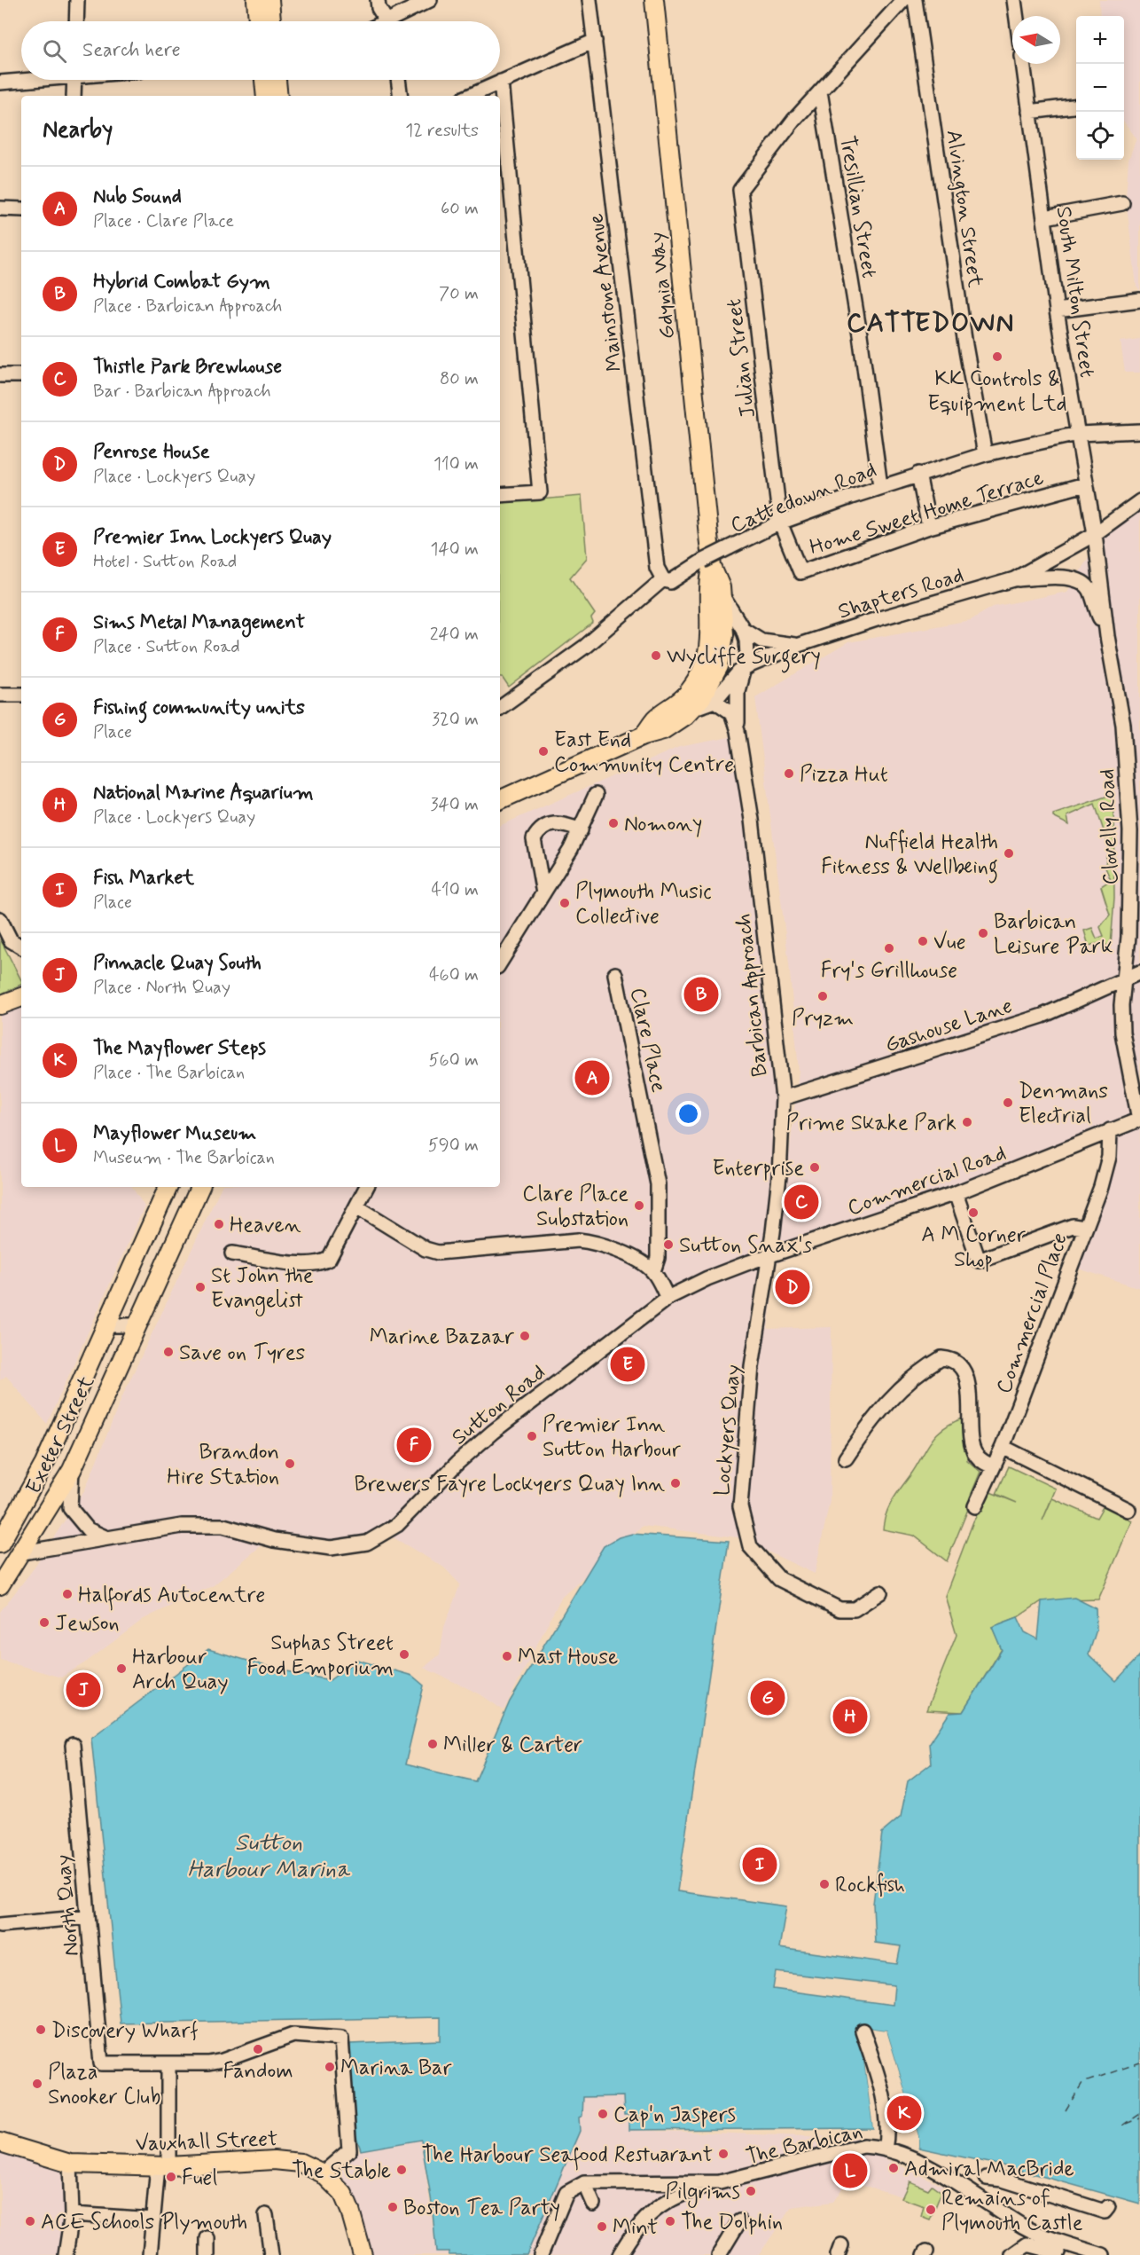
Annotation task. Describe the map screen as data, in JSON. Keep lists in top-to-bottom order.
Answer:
{
  "streets": {
    "main road": ["Gdynia Way", "Exeter Street", "Vauxhall Street"],
    "street": [
      "Tresillian Street",
      "Alvington Street",
      "South Milton Street",
      "Mainstone Avenue",
      "Julian Street",
      "Cattedown Road",
      "Home Sweet Home Terrace",
      "Shapters Road",
      "Clovelly Road",
      "Barbican Approach",
      "Gashouse Lane",
      "Clare Place",
      "Commercial Road",
      "Commercial Place",
      "Sutton Road",
      "Lockyers Quay",
      "North Quay",
      "The Barbican"
    ]
  },
  "crossings": [
    ["Tresillian Street", "Julian Street"],
    ["Tresillian Street", "Cattedown Road"],
    ["Alvington Street", "Cattedown Road"],
    ["Gdynia Way", "Barbican Approach"],
    ["South Milton Street", "Cattedown Road"],
    ["South Milton Street", "Home Sweet Home Terrace"],
    ["South Milton Street", "Shapters Road"],
    ["South Milton Street", "Clovelly Road"],
    ["Mainstone Avenue", "Cattedown Road"],
    ["Julian Street", "Cattedown Road"],
    ["Julian Street", "Home Sweet Home Terrace"],
    ["Cattedown Road", "Home Sweet Home Terrace"],
    ["Shapters Road", "Clovelly Road"],
    ["Shapters Road", "Barbican Approach"],
    ["Clovelly Road", "Gashouse Lane"],
    ["Clovelly Road", "Commercial Road"],
    ["Barbican Approach", "Gashouse Lane"],
    ["Barbican Approach", "Commercial Road"],
    ["Barbican Approach", "Lockyers Quay"],
    ["Commercial Road", "Commercial Place"],
    ["Commercial Road", "Sutton Road"],
    ["Commercial Road", "Lockyers Quay"],
    ["Sutton Road", "Exeter Street"]
  ],
  "districts": ["CATTEDOWN"],
  "water": ["Sutton Harbour Marina"],
  "places": [
    "KK Controls & Equipment Ltd",
    "Wycliffe Surgery",
    "East End Community Centre",
    "Pizza Hut",
    "Nomony",
    "Nuffield Health Fitness & Wellbeing",
    "Plymouth Music Collective",
    "Barbican Leisure Park",
    "Vue",
    "Fry's Grillhouse",
    "Pryzm",
    "Denmans Electrial",
    "Prime Skake Park",
    "Enterprise",
    "Clare Place Substation",
    "A M Corner Shop",
    "Heaven",
    "Sutton Snax's",
    "St John the Evangelist",
    "Marine Bazaar",
    "Save on Tyres",
    "Premier Inn Sutton Harbour",
    "Brandon Hire Station",
    "Brewers Fayre Lockyers Quay Inn",
    "Halfords Autocentre",
    "Jewson",
    "Suphas Street Food Emporium",
    "Mast House",
    "Harbour Arch Quay",
    "Miller & Carter",
    "Rockfish",
    "Discovery Wharf",
    "Fandom",
    "Marina Bar",
    "Plaza Snooker Club",
    "Cap'n Jaspers",
    "The Harbour Seafood Restuarant",
    "Admiral MacBride",
    "The Stable",
    "Fuel",
    "Pilgrims",
    "Boston Tea Party",
    "Remains of Plymouth Castle",
    "ACE Schools Plymouth",
    "The Dolphin",
    "Mint"
  ],
  "north": "left",
  "page": {
    "map_buttons": ["+", "−"],
    "search": "Search here",
    "heading": ["Nearby", "12 results"],
    "list": [
      {
        "mark": "A",
        "name": "Nub Sound",
        "note": "Place · Clare Place",
        "value": "60 m"
      },
      {
        "mark": "B",
        "name": "Hybrid Combat Gym",
        "note": "Place · Barbican Approach",
        "value": "70 m"
      },
      {
        "mark": "C",
        "name": "Thistle Park Brewhouse",
        "note": "Bar · Barbican Approach",
        "value": "80 m"
      },
      {
        "mark": "D",
        "name": "Penrose House",
        "note": "Place · Lockyers Quay",
        "value": "110 m"
      },
      {
        "mark": "E",
        "name": "Premier Inn Lockyers Quay",
        "note": "Hotel · Sutton Road",
        "value": "140 m"
      },
      {
        "mark": "F",
        "name": "Sims Metal Management",
        "note": "Place · Sutton Road",
        "value": "240 m"
      },
      {
        "mark": "G",
        "name": "Fishing community units",
        "note": "Place",
        "value": "320 m"
      },
      {
        "mark": "H",
        "name": "National Marine Aquarium",
        "note": "Place · Lockyers Quay",
        "value": "340 m"
      },
      {
        "mark": "I",
        "name": "Fish Market",
        "note": "Place",
        "value": "410 m"
      },
      {
        "mark": "J",
        "name": "Pinnacle Quay South",
        "note": "Place · North Quay",
        "value": "460 m"
      },
      {
        "mark": "K",
        "name": "The Mayflower Steps",
        "note": "Place · The Barbican",
        "value": "560 m"
      },
      {
        "mark": "L",
        "name": "Mayflower Museum",
        "note": "Museum · The Barbican",
        "value": "590 m"
      }
    ],
    "pins": [
      "B",
      "A",
      "C",
      "D",
      "E",
      "F",
      "J",
      "G",
      "H",
      "I",
      "K",
      "L"
    ]
  }
}
